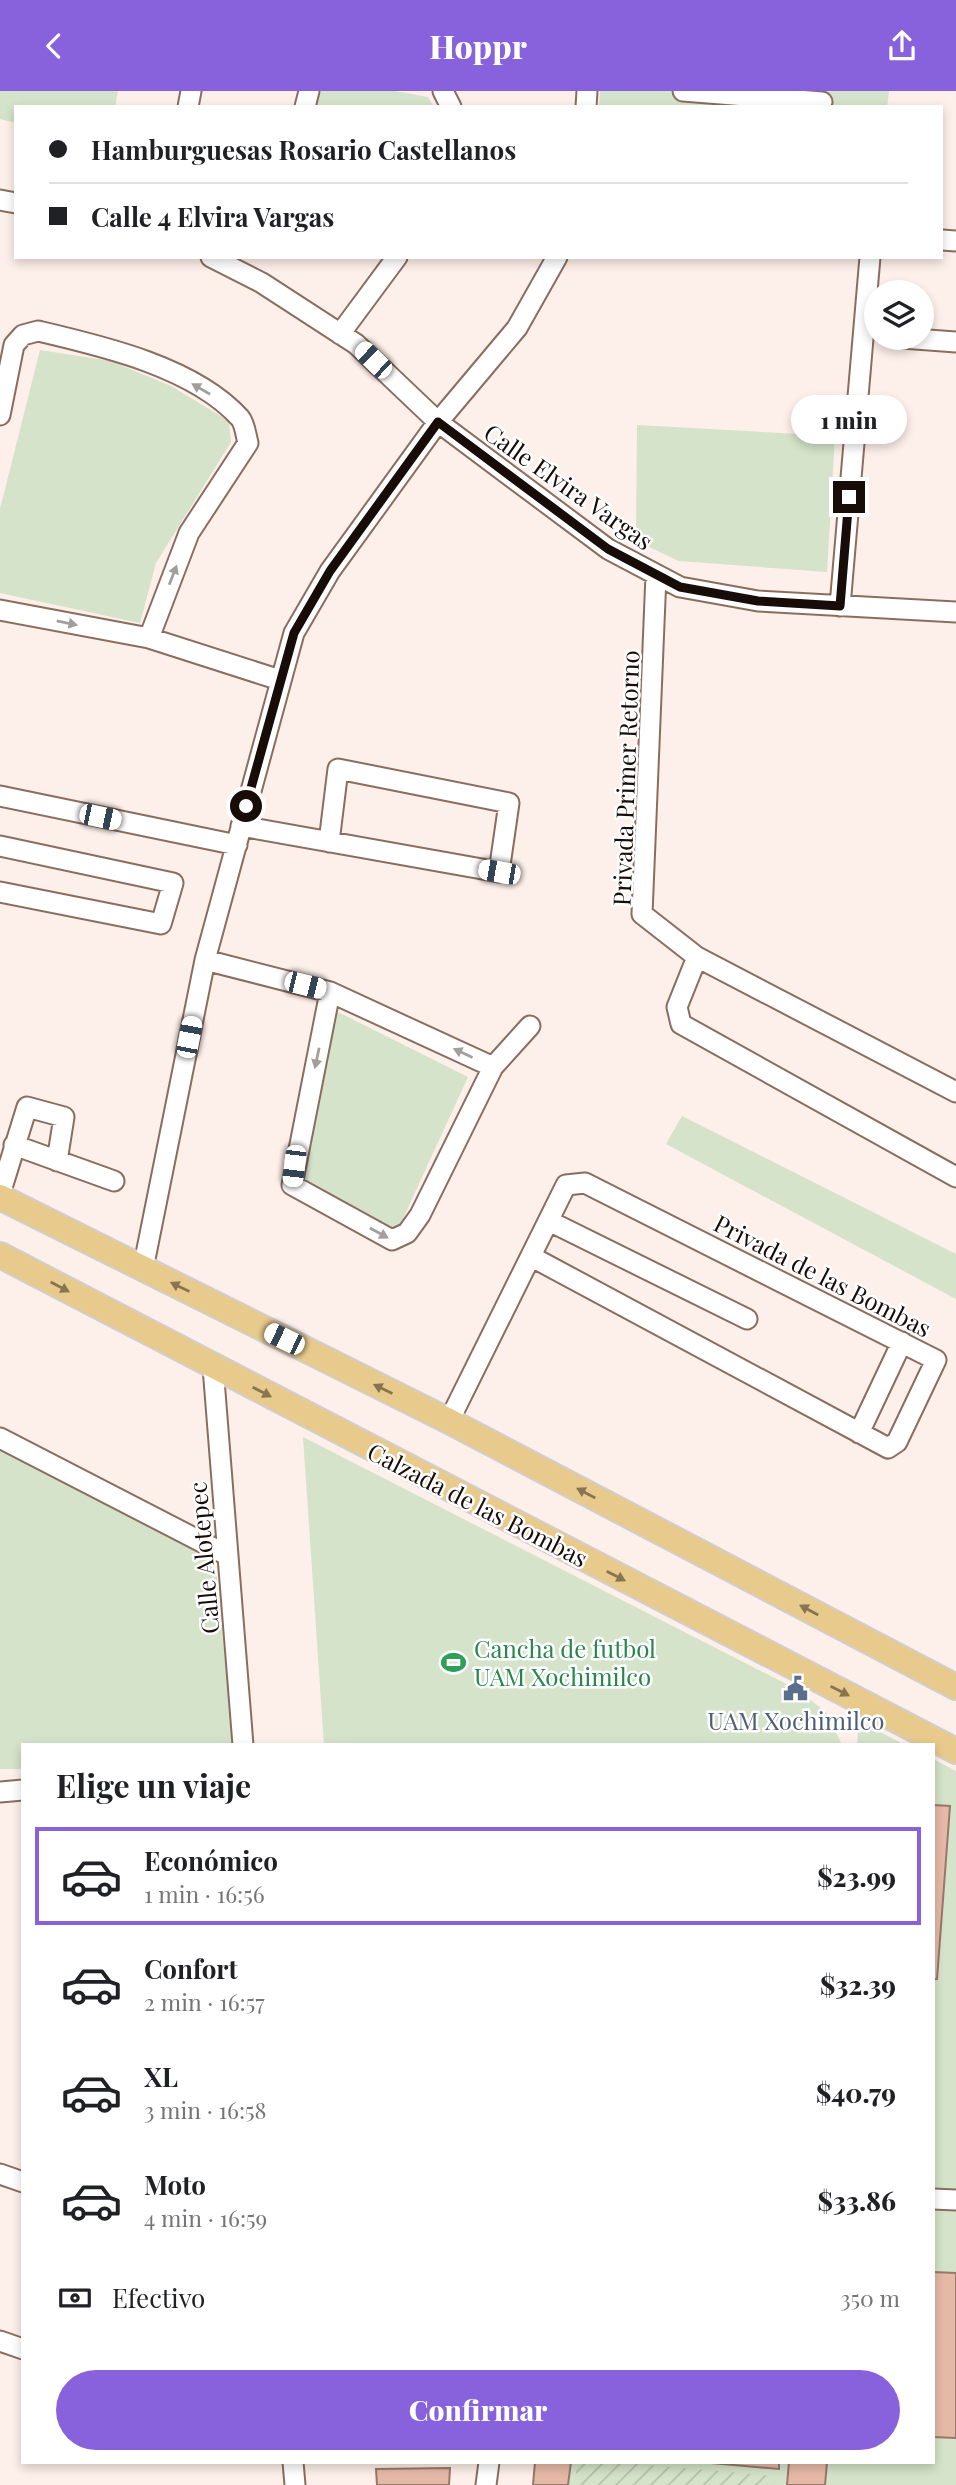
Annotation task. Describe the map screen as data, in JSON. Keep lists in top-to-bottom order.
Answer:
{
  "streets": {
    "main road": ["Calzada de las Bombas"],
    "street": [
      "Calle Elvira Vargas",
      "Privada Primer Retorno",
      "Privada de las Bombas",
      "Calle Alotepec"
    ]
  },
  "crossings": [
    ["Calle Elvira Vargas", "Privada Primer Retorno"],
    ["Calzada de las Bombas", "Calle Alotepec"]
  ],
  "places": {
    "sports": ["Cancha de futbol UAM Xochimilco"],
    "public building": ["UAM Xochimilco"]
  },
  "page": {
    "header": "Hoppr",
    "banner": ["Hamburguesas Rosario Castellanos", "Calle 4 Elvira Vargas"],
    "bubble": "1 min",
    "heading": "Elige un viaje",
    "list": [
      {
        "name": "Económico",
        "note": "1 min · 16:56",
        "value": "$23.99"
      },
      {
        "name": "Confort",
        "note": "2 min · 16:57",
        "value": "$32.39"
      },
      {
        "name": "XL",
        "note": "3 min · 16:58",
        "value": "$40.79"
      },
      {
        "name": "Moto",
        "note": "4 min · 16:59",
        "value": "$33.86"
      }
    ],
    "pay": ["Efectivo", "350 m"],
    "buttons": "Confirmar"
  }
}
